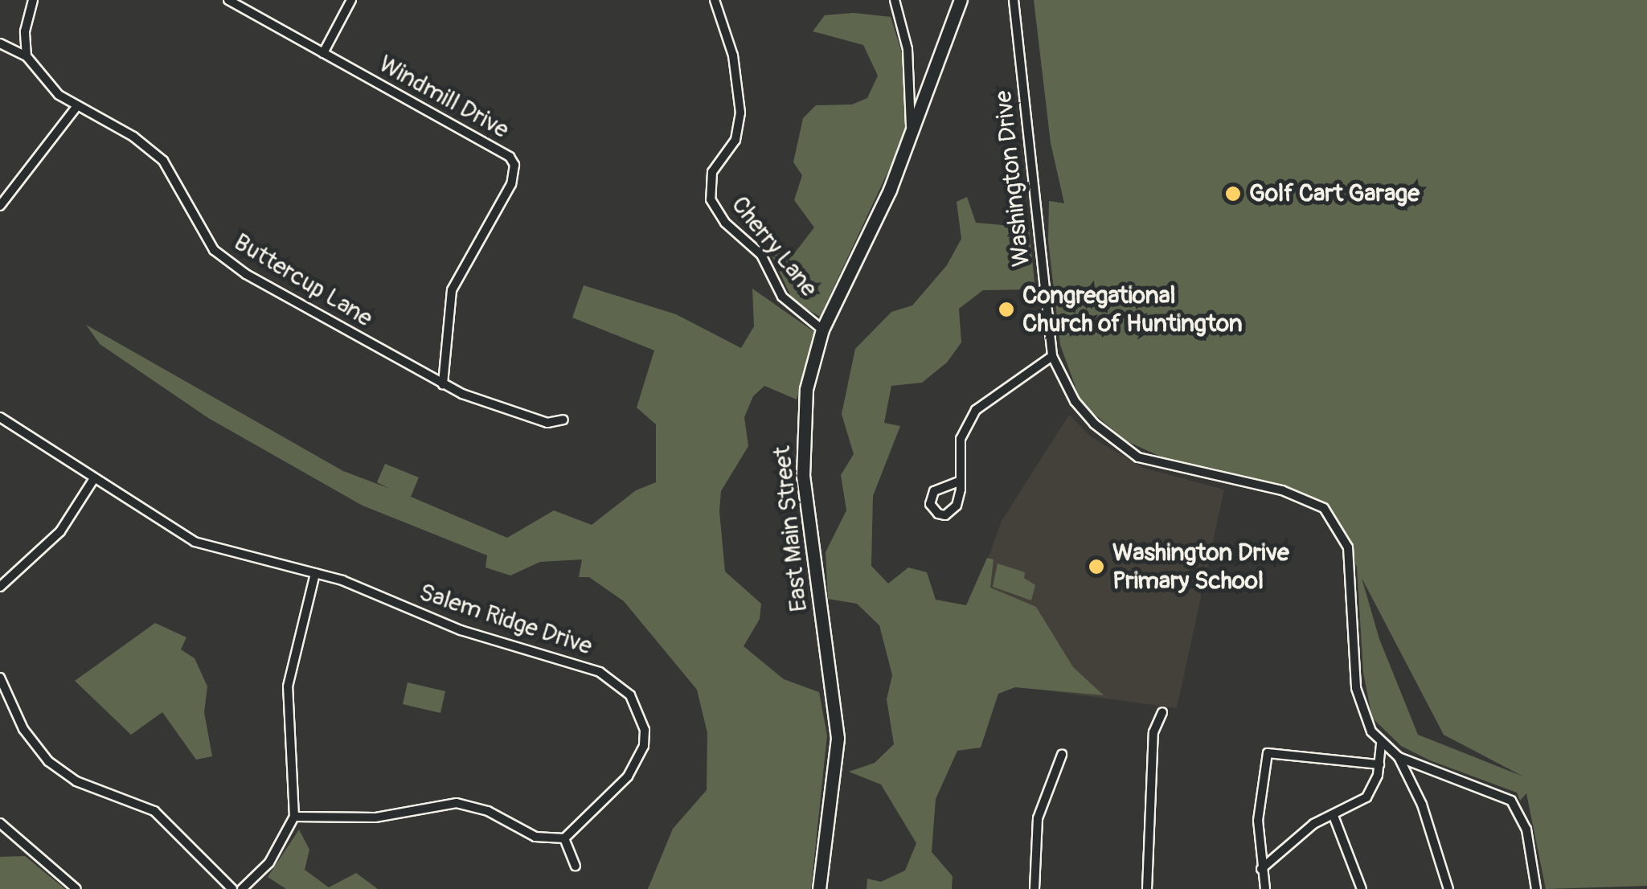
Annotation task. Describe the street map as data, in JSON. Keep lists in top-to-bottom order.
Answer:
{
  "streets": {
    "main road": ["East Main Street"],
    "street": [
      "Windmill Drive",
      "Washington Drive",
      "Cherry Lane",
      "Buttercup Lane",
      "Salem Ridge Drive"
    ]
  },
  "crossings": [
    ["Windmill Drive", "Buttercup Lane"],
    ["Cherry Lane", "East Main Street"]
  ],
  "places": ["Golf Cart Garage", "Congregational Church of Huntington", "Washington Drive Primary School"]
}
